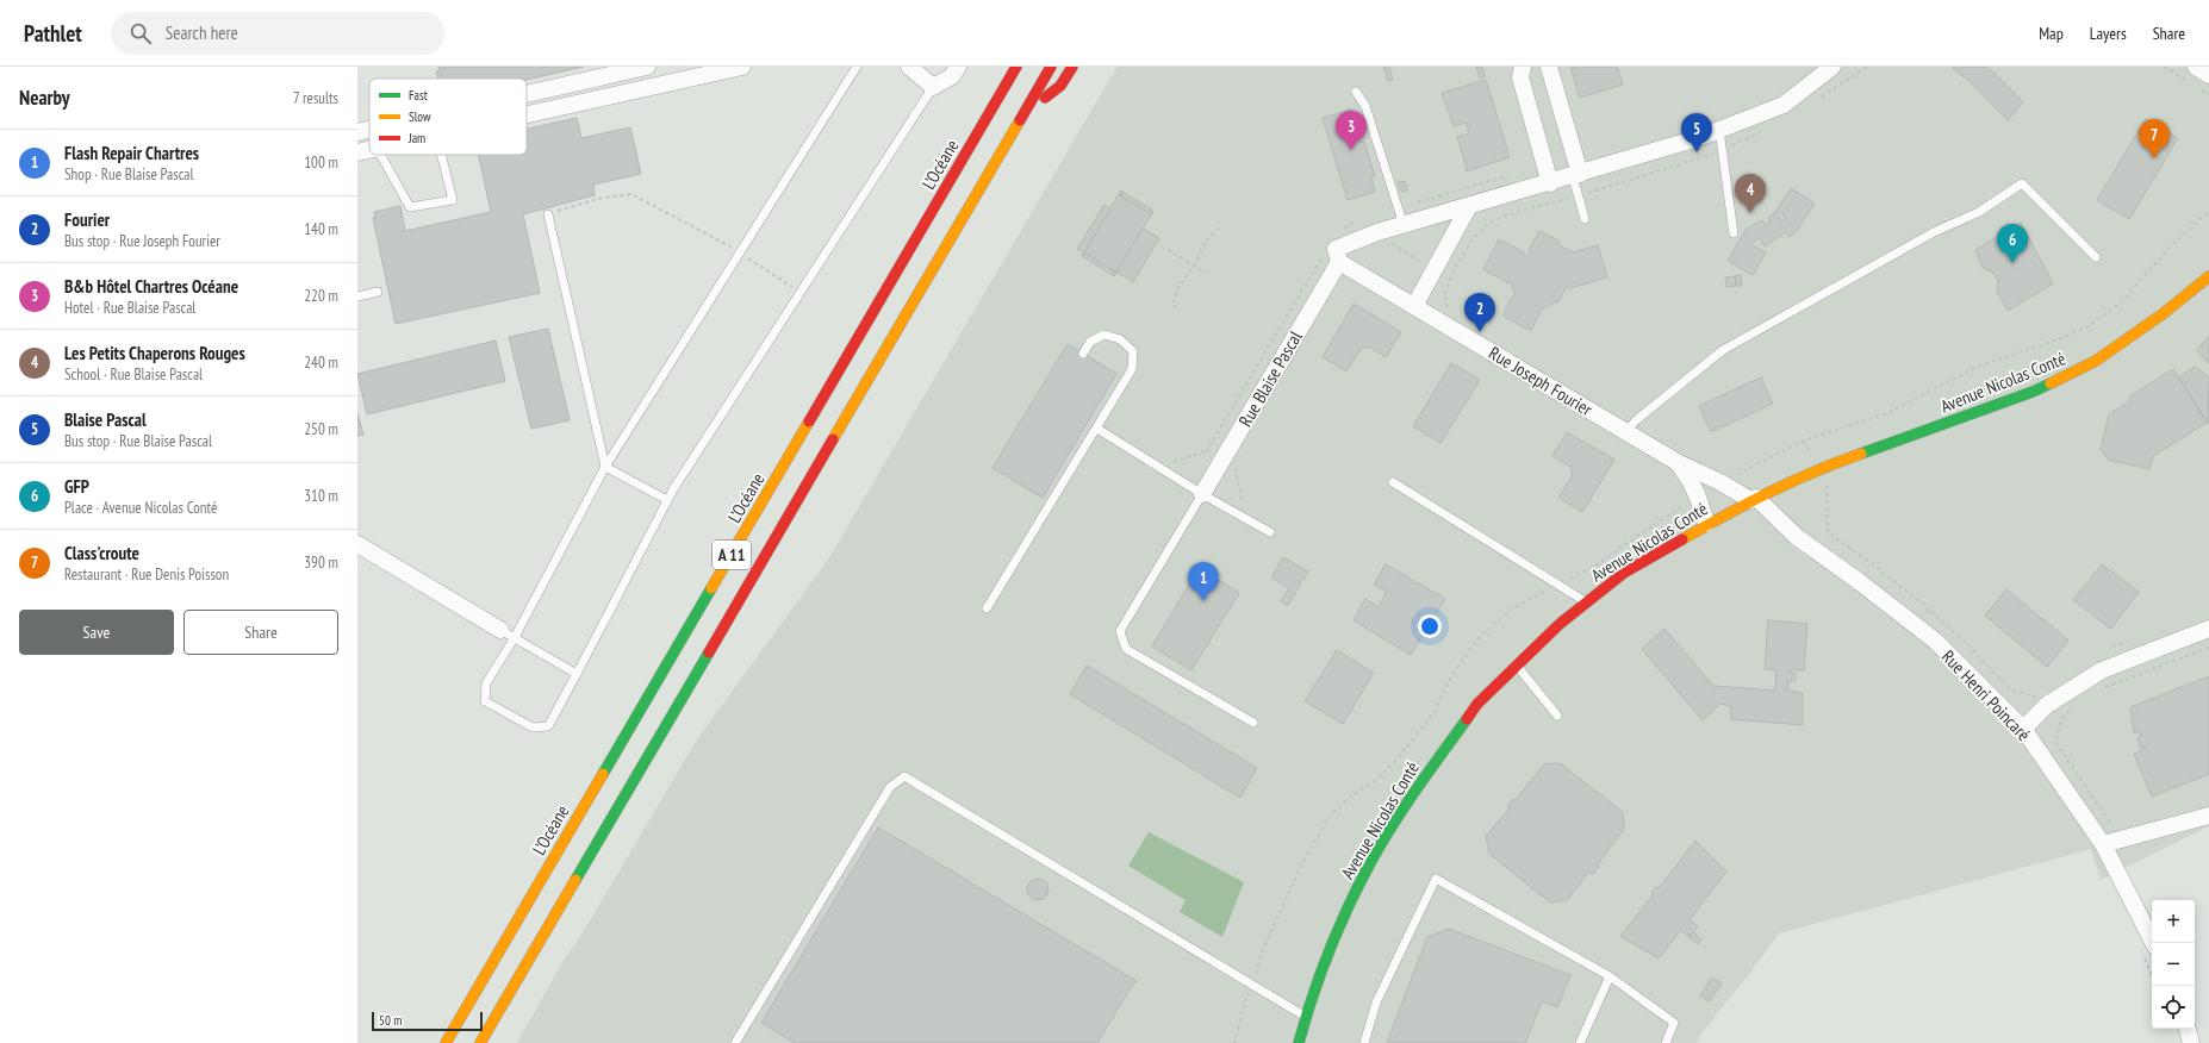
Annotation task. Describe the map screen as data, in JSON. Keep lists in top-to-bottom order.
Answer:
{
  "streets": {
    "main road": ["L’Océane", "Avenue Nicolas Conté", "A 11"],
    "street": ["Rue Blaise Pascal", "Rue Joseph Fourier", "Rue Henri Poincaré"]
  },
  "crossings": [
    ["Rue Blaise Pascal", "Rue Joseph Fourier"],
    ["Rue Joseph Fourier", "Avenue Nicolas Conté"],
    ["Rue Joseph Fourier", "Rue Henri Poincaré"],
    ["Avenue Nicolas Conté", "Rue Henri Poincaré"]
  ],
  "legend": ["Fast", "Slow", "Jam"],
  "scale_bar": "50 m",
  "page": {
    "header": "Pathlet",
    "search": "Search here",
    "nav": ["Map", "Layers", "Share"],
    "heading": ["Nearby", "7 results"],
    "pins": [
      "3",
      "5",
      "7",
      "4",
      "6",
      "2",
      "1"
    ],
    "list": [
      {
        "mark": "1",
        "name": "Flash Repair Chartres",
        "note": "Shop · Rue Blaise Pascal",
        "value": "100 m"
      },
      {
        "mark": "2",
        "name": "Fourier",
        "note": "Bus stop · Rue Joseph Fourier",
        "value": "140 m"
      },
      {
        "mark": "3",
        "name": "B&b Hôtel Chartres Océane",
        "note": "Hotel · Rue Blaise Pascal",
        "value": "220 m"
      },
      {
        "mark": "4",
        "name": "Les Petits Chaperons Rouges",
        "note": "School · Rue Blaise Pascal",
        "value": "240 m"
      },
      {
        "mark": "5",
        "name": "Blaise Pascal",
        "note": "Bus stop · Rue Blaise Pascal",
        "value": "250 m"
      },
      {
        "mark": "6",
        "name": "GFP",
        "note": "Place · Avenue Nicolas Conté",
        "value": "310 m"
      },
      {
        "mark": "7",
        "name": "Class'croute",
        "note": "Restaurant · Rue Denis Poisson",
        "value": "390 m"
      }
    ],
    "buttons": ["Save", "Share"],
    "map_buttons": ["+", "−"],
    "scale": "50 m"
  }
}
